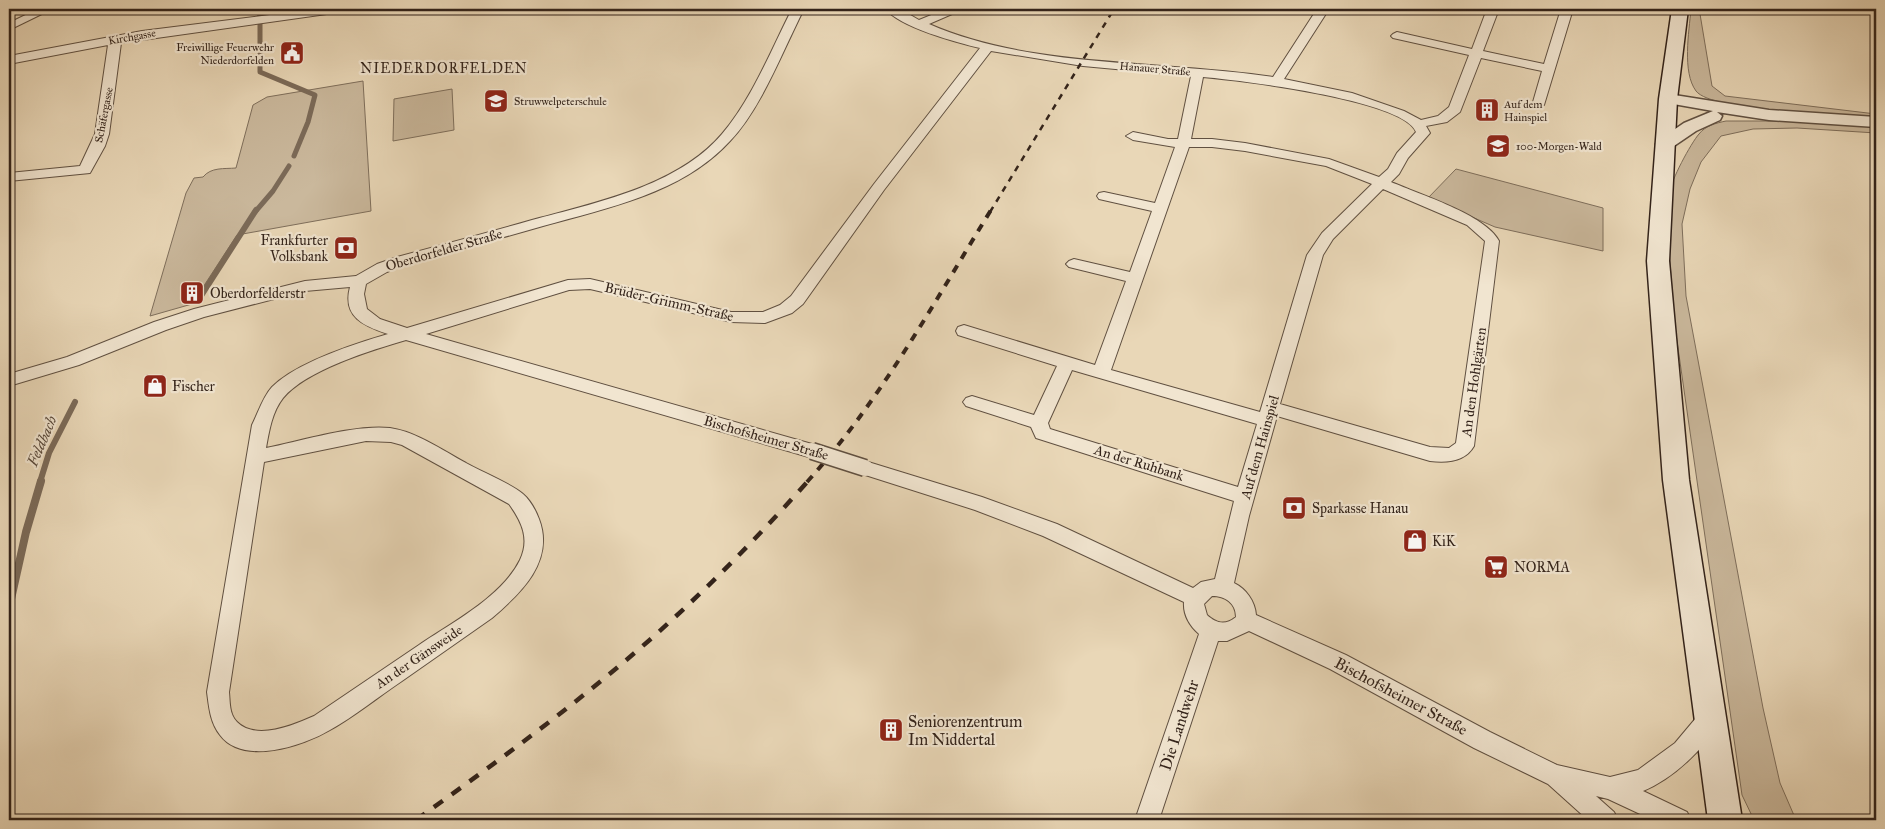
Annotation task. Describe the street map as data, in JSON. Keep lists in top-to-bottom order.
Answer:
{
  "streets": {
    "street": [
      "Kirchgasse",
      "Hanauer Straße",
      "Schäfergasse",
      "Oberdorfelder Straße",
      "Brüder-Grimm-Straße",
      "An den Hohlgärten",
      "Bischofsheimer Straße",
      "Auf dem Hainspiel",
      "An der Ruhbank",
      "An der Gänsweide",
      "Die Landwehr"
    ]
  },
  "crossings": [
    ["Kirchgasse", "Schäfergasse"],
    ["Hanauer Straße", "Brüder-Grimm-Straße"],
    ["Hanauer Straße", "Auf dem Hainspiel"],
    ["Oberdorfelder Straße", "Bischofsheimer Straße"],
    ["Brüder-Grimm-Straße", "Bischofsheimer Straße"],
    ["Brüder-Grimm-Straße", "An der Gänsweide"],
    ["An den Hohlgärten", "Auf dem Hainspiel"],
    ["Bischofsheimer Straße", "Auf dem Hainspiel"],
    ["Bischofsheimer Straße", "An der Gänsweide"],
    ["Bischofsheimer Straße", "Die Landwehr"],
    ["Auf dem Hainspiel", "An der Ruhbank"],
    ["Auf dem Hainspiel", "Die Landwehr"]
  ],
  "districts": ["NIEDERDORFELDEN"],
  "water": ["Feldbach"],
  "places": {
    "public building": ["Freiwillige Feuerwehr Niederdorfelden"],
    "school or university": ["Struwwelpeterschule", "100-Morgen-Wald"],
    "building": ["Auf dem Hainspiel", "Oberdorfelderstr", "Seniorenzentrum Im Niddertal"],
    "bank": ["Frankfurter Volksbank", "Sparkasse Hanau"],
    "shop": ["Fischer", "KiK"],
    "supermarket": ["NORMA"]
  }
}
